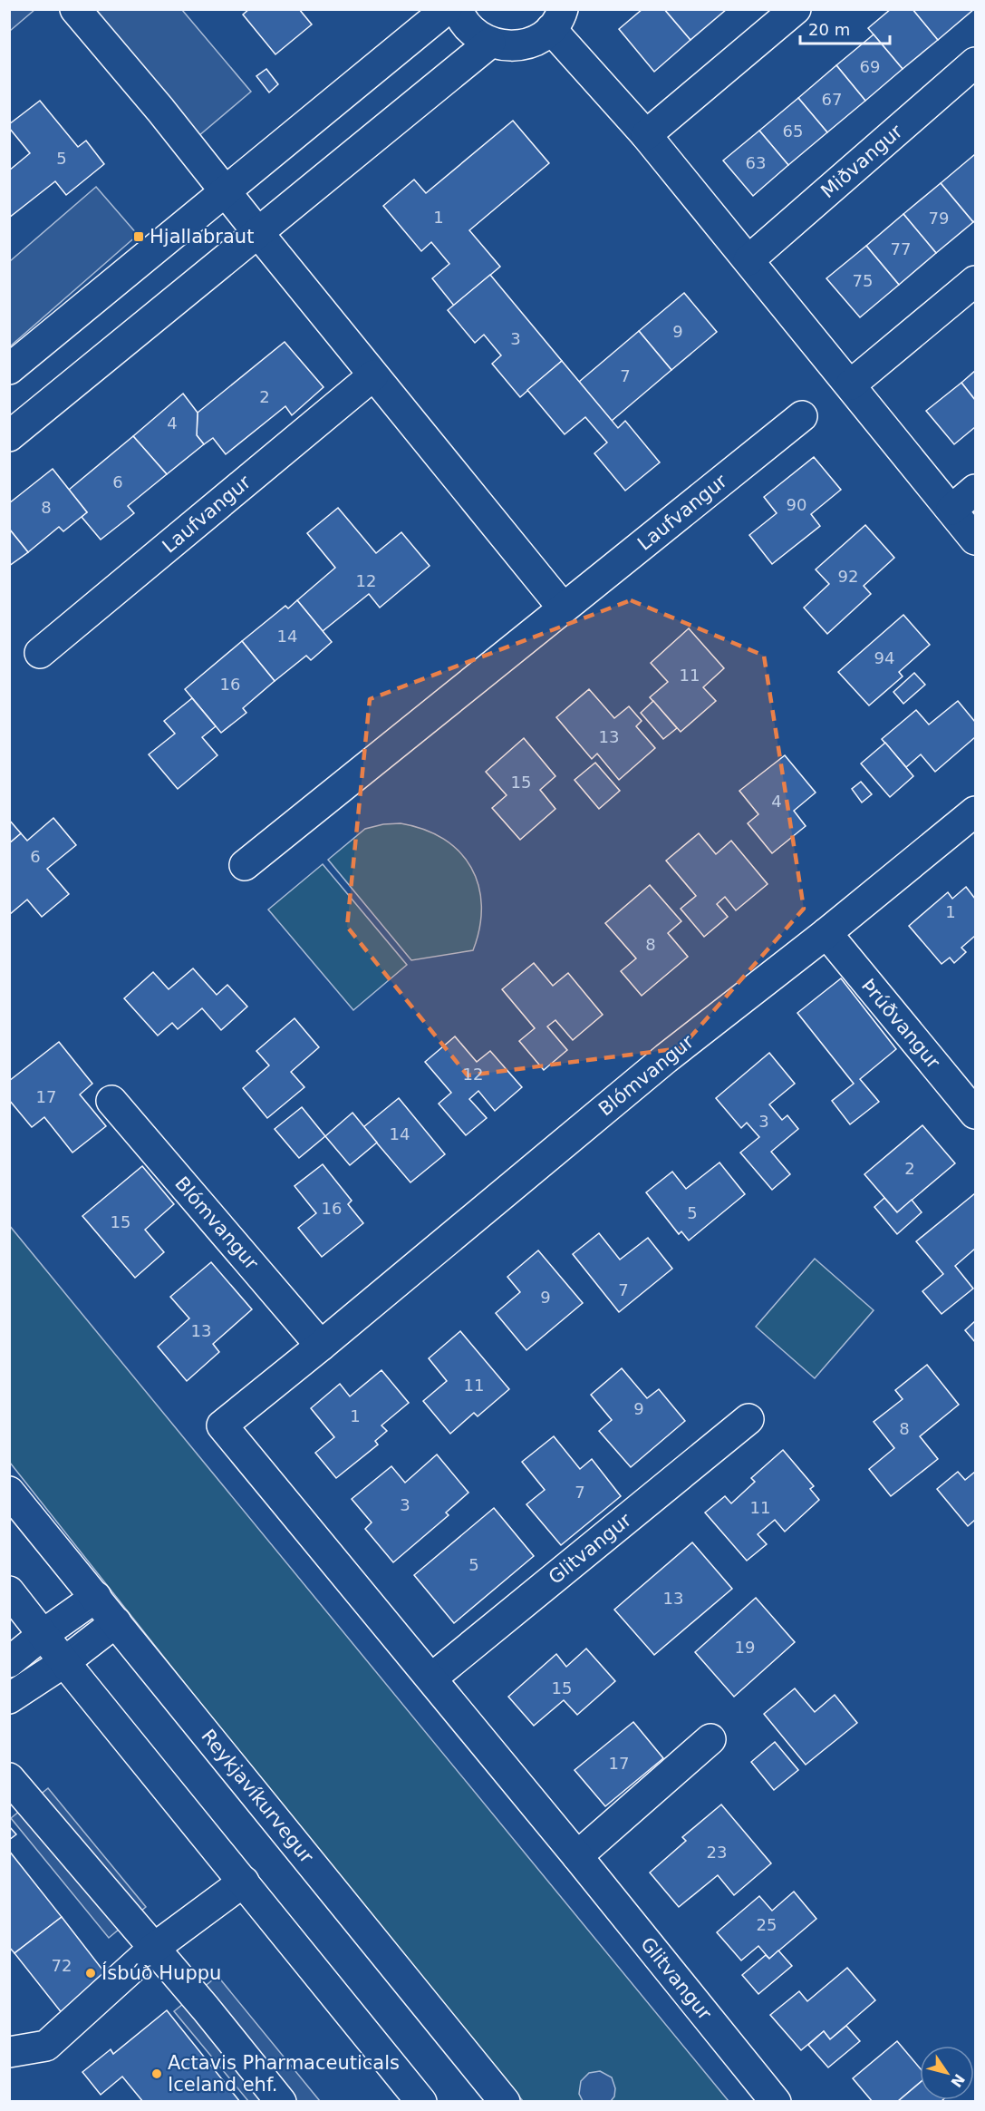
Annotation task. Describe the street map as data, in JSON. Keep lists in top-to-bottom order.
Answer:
{
  "streets": {
    "street": [
      "Miðvangur",
      "Laufvangur",
      "Þrúðvangur",
      "Blómvangur",
      "Glitvangur",
      "Reykjavíkurvegur"
    ]
  },
  "crossings": [
    ["Þrúðvangur", "Blómvangur"],
    ["Blómvangur", "Glitvangur"]
  ],
  "places": {
    "transit": ["Hjallabraut"],
    "other": ["Ísbúð Huppu", "Actavis Pharmaceuticals Iceland ehf."]
  },
  "house_numbers": [
    "69",
    "67",
    "65",
    "5",
    "63",
    "1",
    "79",
    "77",
    "75",
    "9",
    "3",
    "7",
    "2",
    "4",
    "6",
    "90",
    "8",
    "92",
    "12",
    "14",
    "94",
    "11",
    "16",
    "13",
    "15",
    "4",
    "6",
    "1",
    "8",
    "12",
    "17",
    "3",
    "14",
    "2",
    "16",
    "5",
    "15",
    "7",
    "9",
    "13",
    "11",
    "9",
    "1",
    "8",
    "7",
    "3",
    "11",
    "5",
    "13",
    "19",
    "15",
    "17",
    "23",
    "25",
    "72"
  ],
  "scale_bar": "20 m",
  "north": "bottom right"
}
